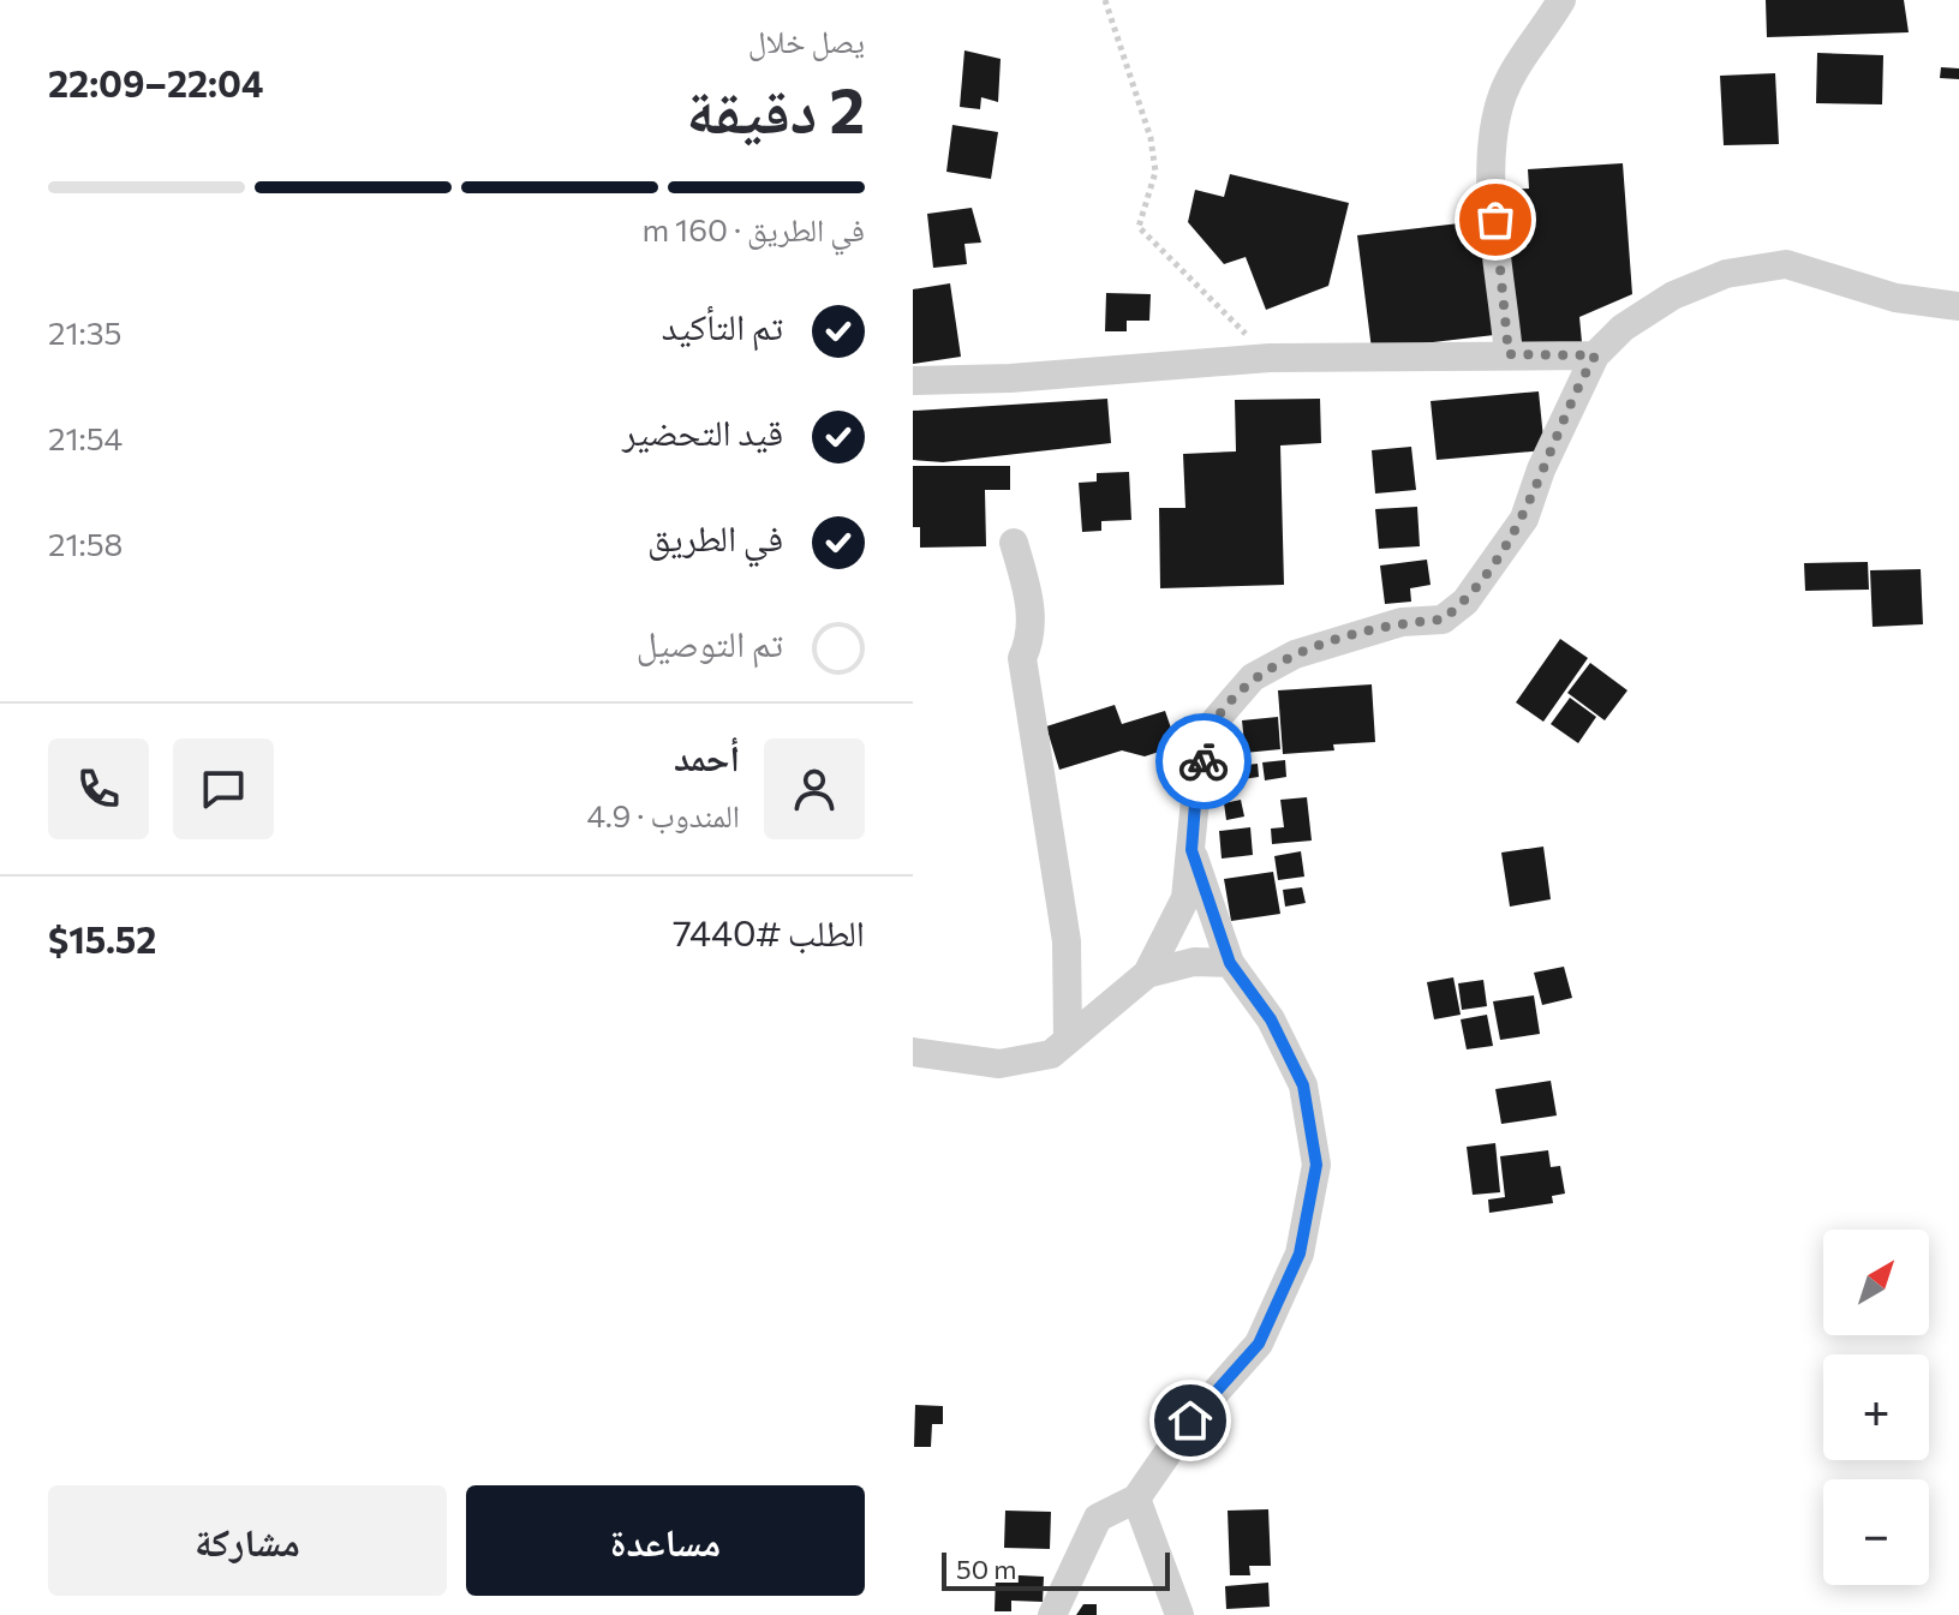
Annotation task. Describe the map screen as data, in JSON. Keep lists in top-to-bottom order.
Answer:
{
  "scale_bar": "50 m",
  "north": "top right",
  "page": {
    "heading": ["2 دقيقة", "يصل خلال", "22:04–22:09"],
    "panel": [
      "أحمد",
      "المندوب · 4.9",
      "الطلب #7440",
      "$15.52"
    ],
    "bar": "في الطريق · 160 m",
    "list": [
      ["تم التأكيد", "21:35"],
      ["قيد التحضير", "21:54"],
      ["في الطريق", "21:58"],
      "تم التوصيل"
    ],
    "map_buttons": ["+", "−"],
    "buttons": ["مساعدة", "مشاركة"],
    "scale": "50 m"
  }
}
